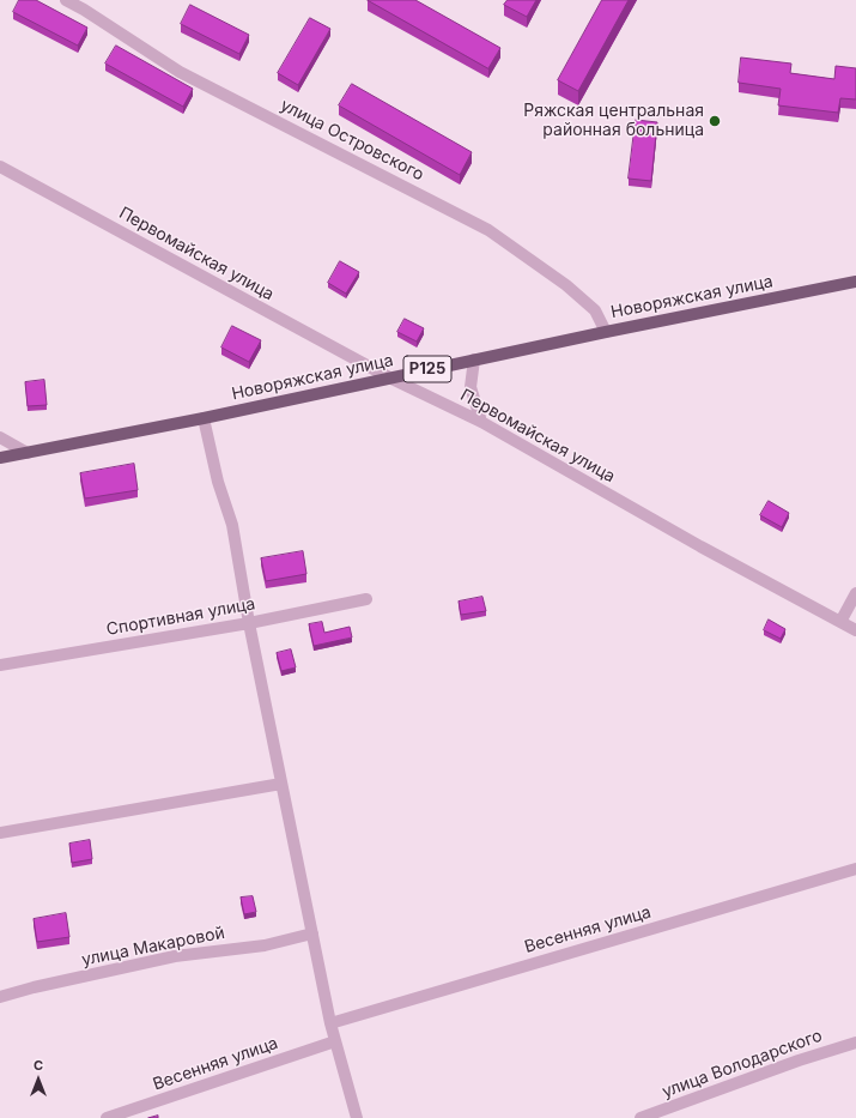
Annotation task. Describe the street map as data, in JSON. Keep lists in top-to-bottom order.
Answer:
{
  "streets": {
    "main road": ["Новоряжская улица", "Р125"],
    "street": [
      "улица Островского",
      "Первомайская улица",
      "Спортивная улица",
      "Весенняя улица",
      "улица Макаровой",
      "улица Володарского"
    ]
  },
  "crossings": [
    ["улица Островского", "Новоряжская улица"],
    ["Первомайская улица", "Новоряжская улица"]
  ],
  "places": ["Ряжская центральная районная больница"],
  "north": "top"
}
